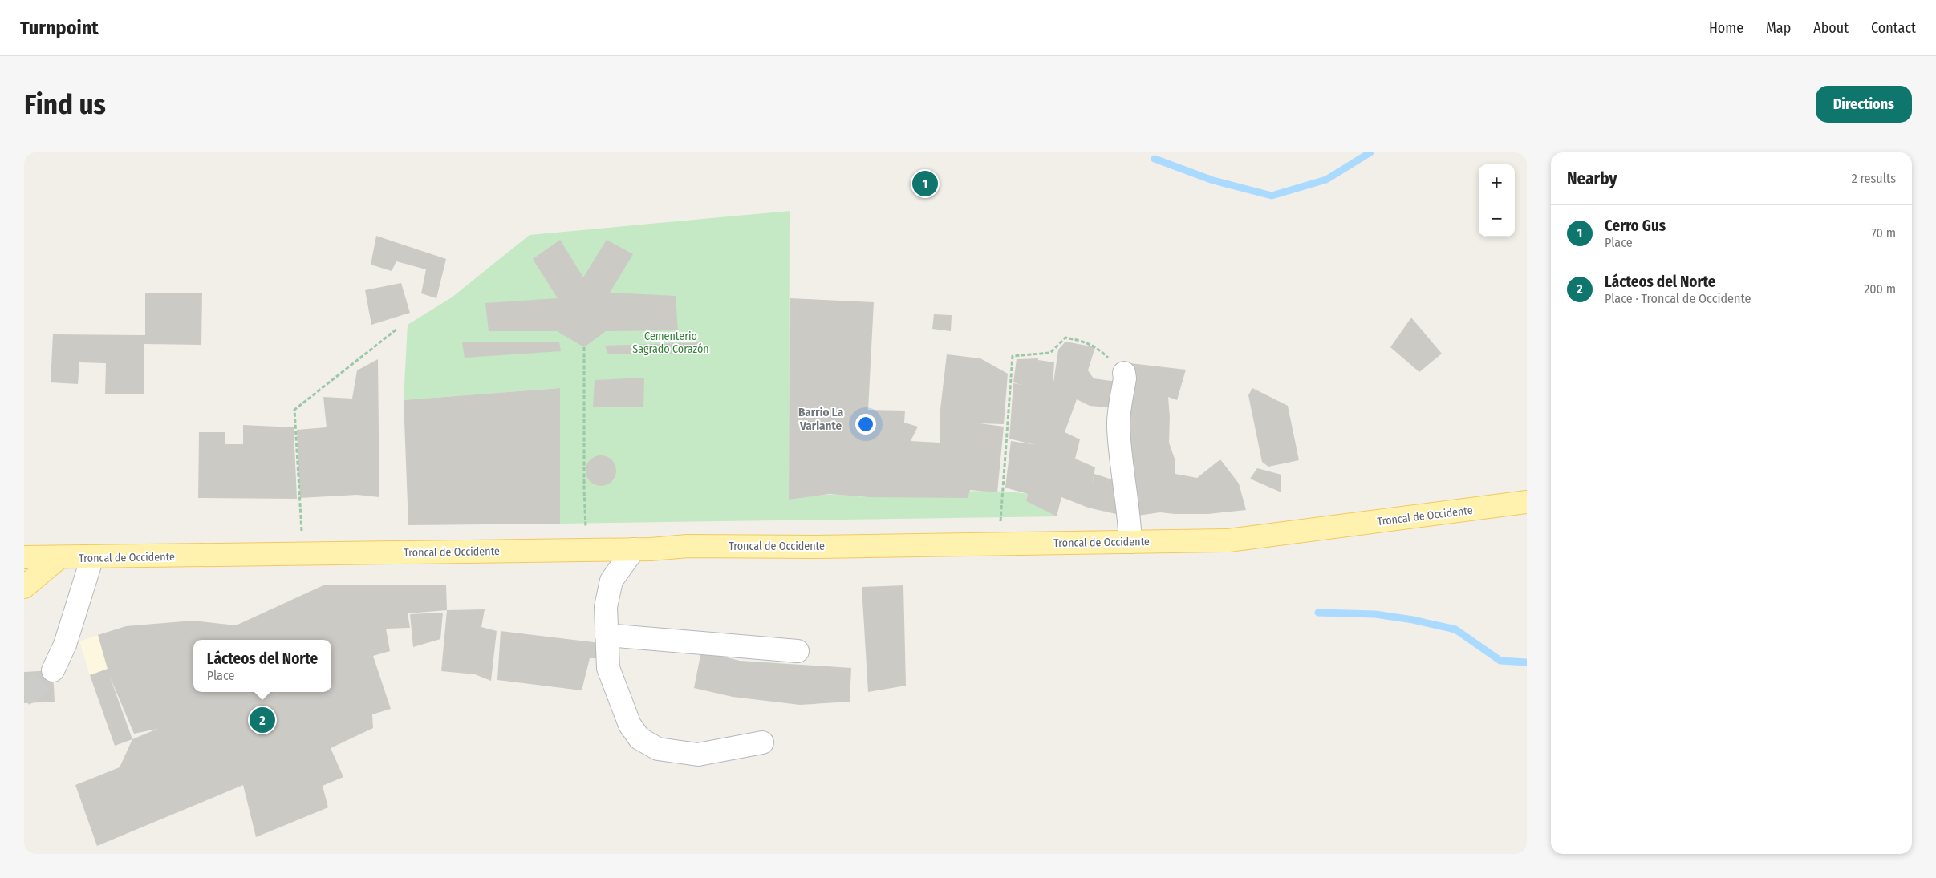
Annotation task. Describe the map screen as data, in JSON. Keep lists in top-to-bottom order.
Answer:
{
  "streets": {
    "main road": ["Troncal de Occidente"]
  },
  "districts": ["Barrio La Variante"],
  "parks": ["Cementerio Sagrado Corazón"],
  "page": {
    "header": "Turnpoint",
    "nav": [
      "Home",
      "Map",
      "About",
      "Contact"
    ],
    "buttons": "Directions",
    "title": "Find us",
    "heading": ["Nearby", "2 results"],
    "map_buttons": ["+", "−"],
    "pins": ["1", "2"],
    "list": [
      {
        "mark": "1",
        "name": "Cerro Gus",
        "note": "Place",
        "value": "70 m"
      },
      {
        "mark": "2",
        "name": "Lácteos del Norte",
        "note": "Place · Troncal de Occidente",
        "value": "200 m"
      }
    ],
    "popup": ["Lácteos del Norte", "Place"]
  }
}
